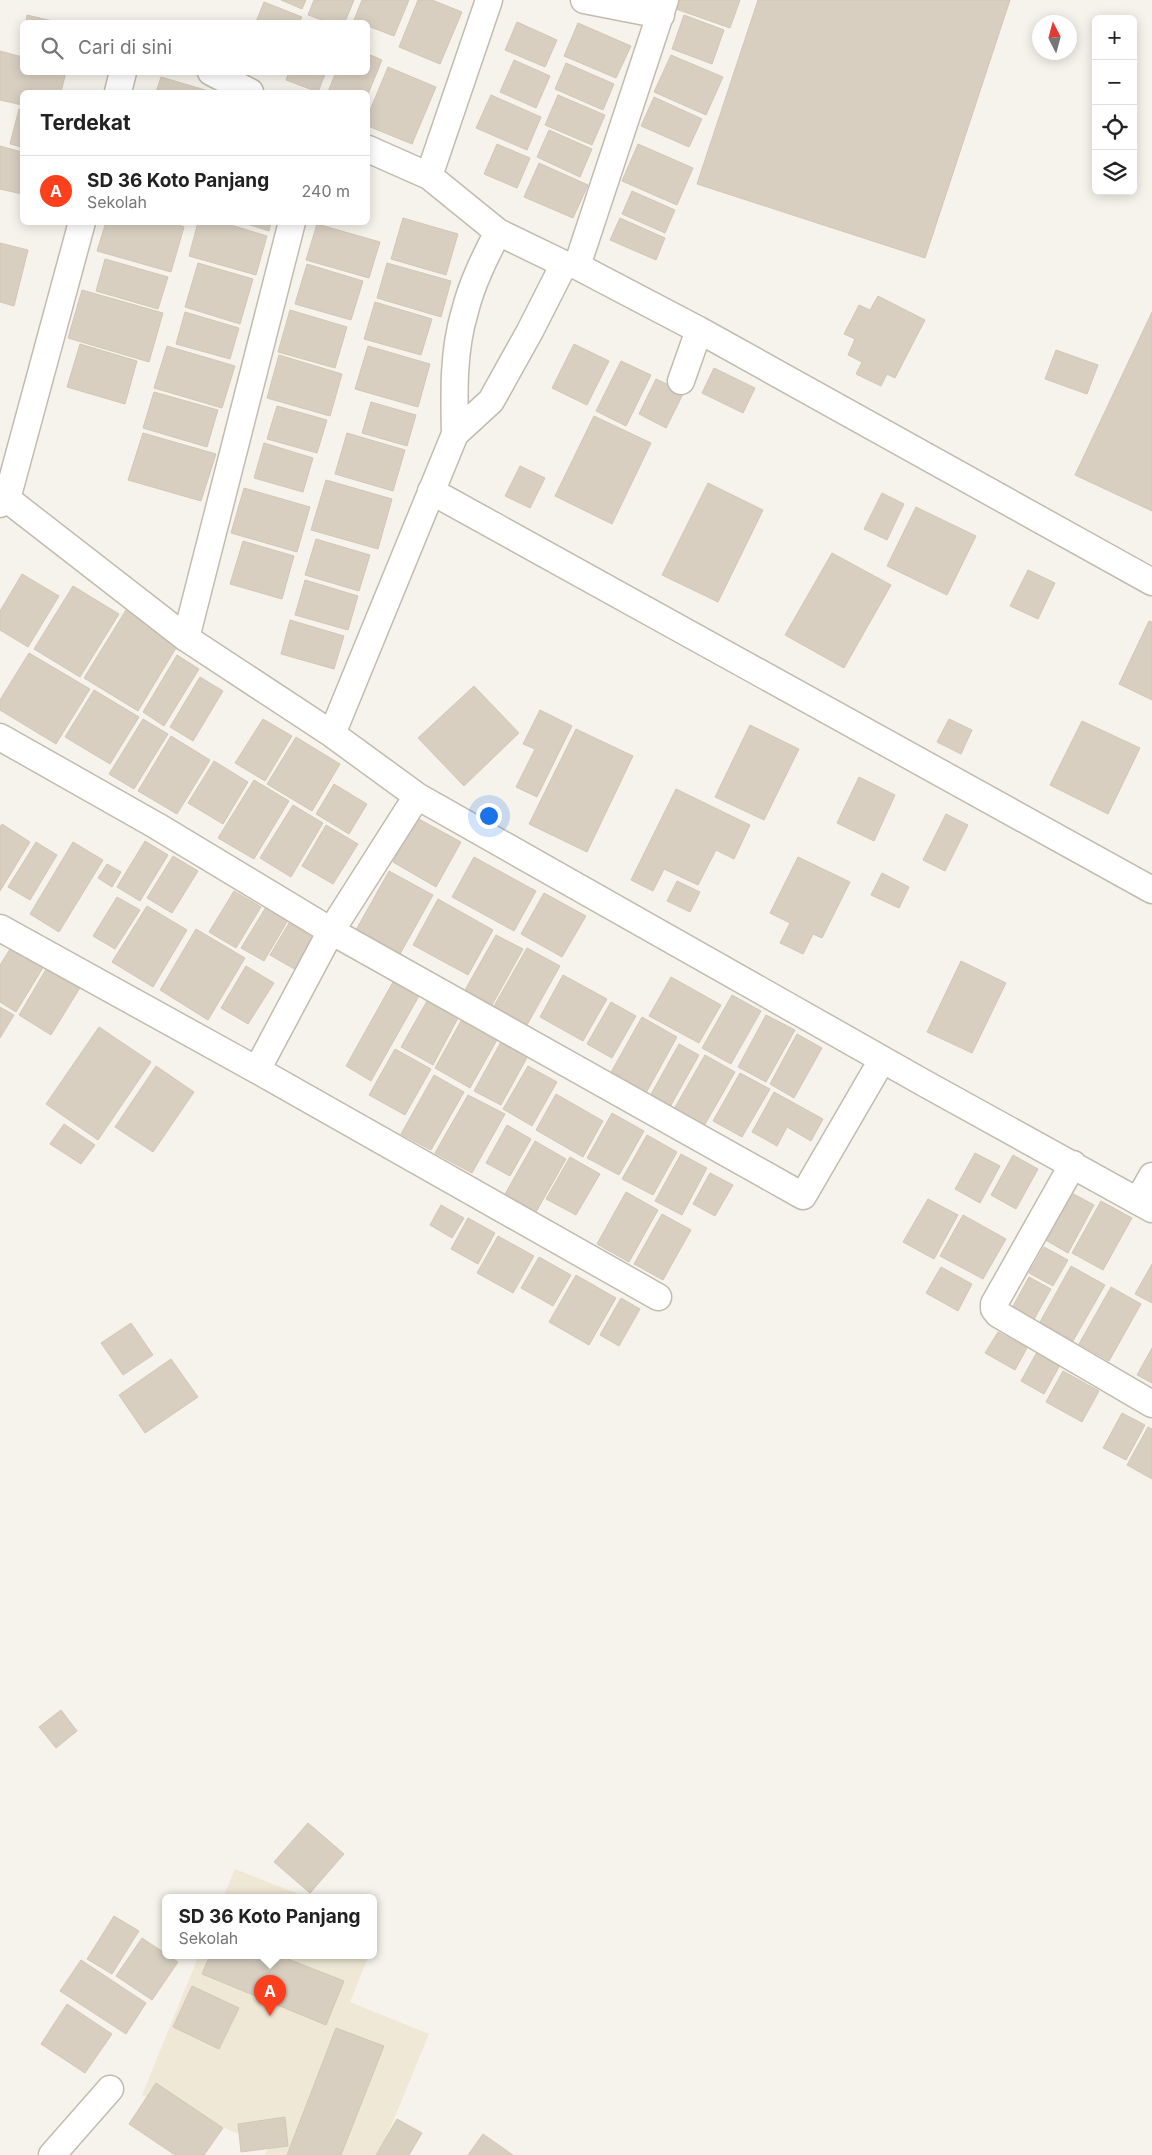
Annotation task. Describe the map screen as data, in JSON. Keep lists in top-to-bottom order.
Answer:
{
  "north": "top",
  "page": {
    "map_buttons": ["+", "−"],
    "search": "Cari di sini",
    "heading": "Terdekat",
    "list": [
      {
        "mark": "A",
        "name": "SD 36 Koto Panjang",
        "note": "Sekolah",
        "value": "240 m"
      }
    ],
    "popup": ["SD 36 Koto Panjang", "Sekolah"],
    "pins": "A"
  }
}
